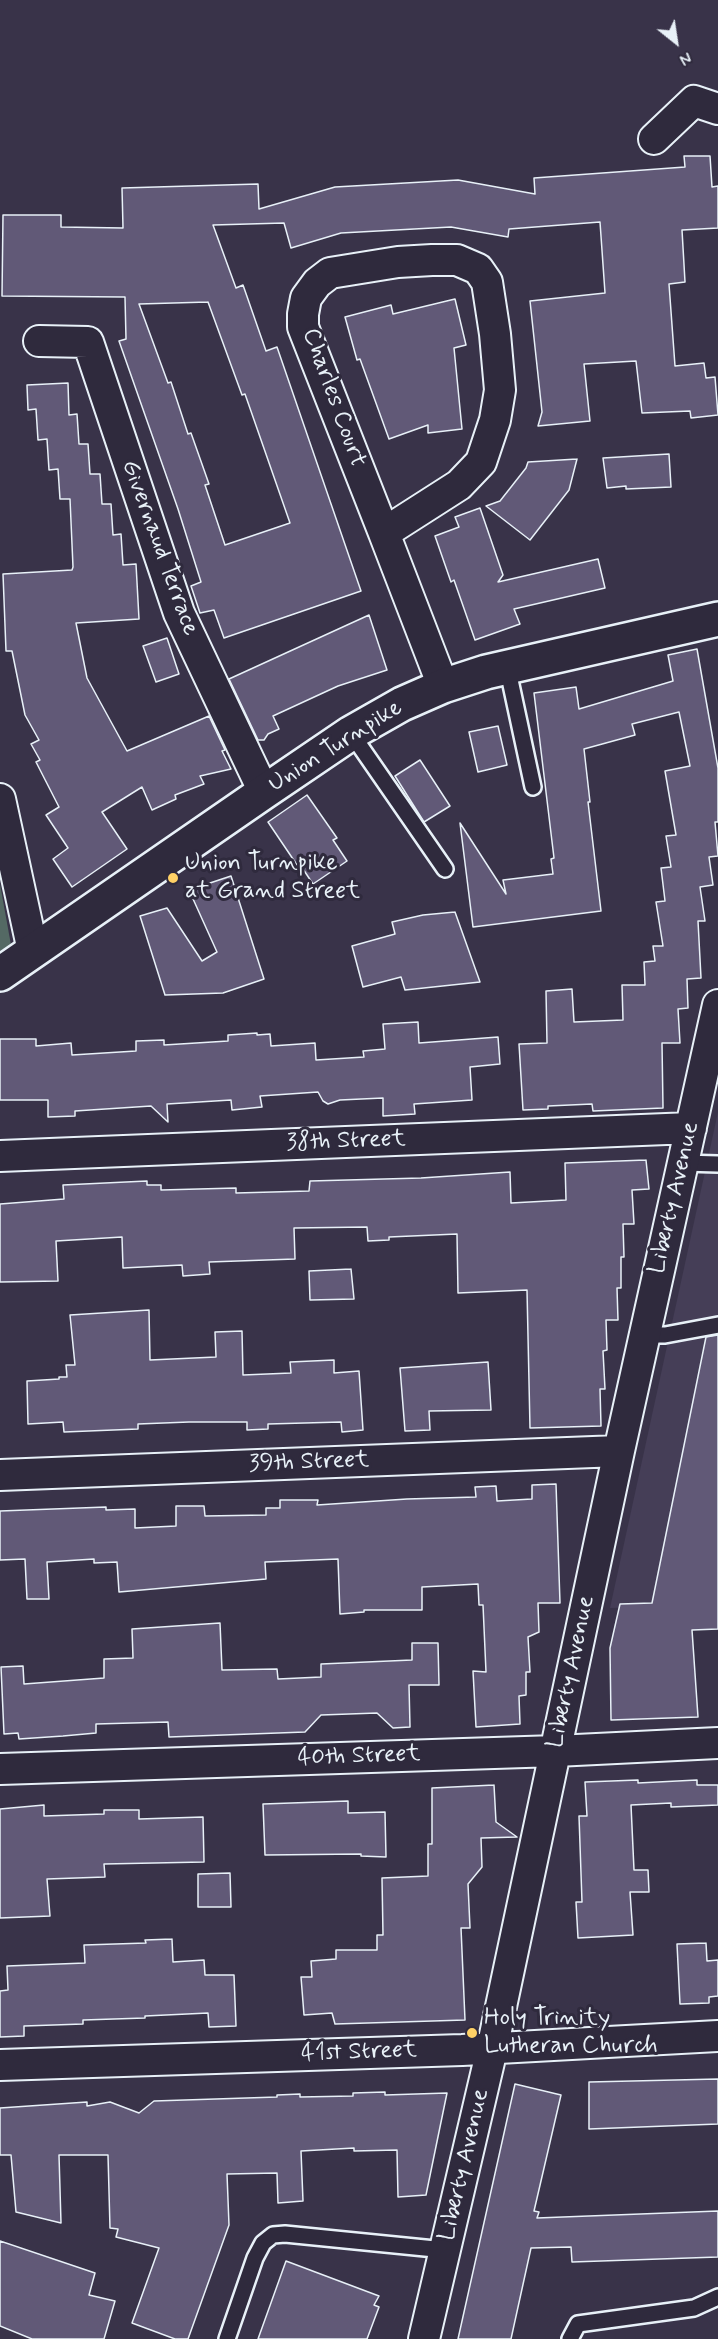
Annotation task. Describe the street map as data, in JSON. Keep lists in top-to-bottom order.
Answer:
{
  "streets": {
    "main road": ["Union Turnpike"],
    "street": [
      "Charles Court",
      "Givernaud Terrace",
      "38th Street",
      "Liberty Avenue",
      "39th Street",
      "40th Street",
      "41st Street"
    ]
  },
  "crossings": [
    ["Charles Court", "Union Turnpike"],
    ["Givernaud Terrace", "Union Turnpike"],
    ["38th Street", "Liberty Avenue"],
    ["Liberty Avenue", "39th Street"],
    ["Liberty Avenue", "40th Street"],
    ["Liberty Avenue", "41st Street"]
  ],
  "places": ["Union Turnpike at Grand Street", "Holy Trinity Lutheran Church"],
  "north": "bottom right"
}
